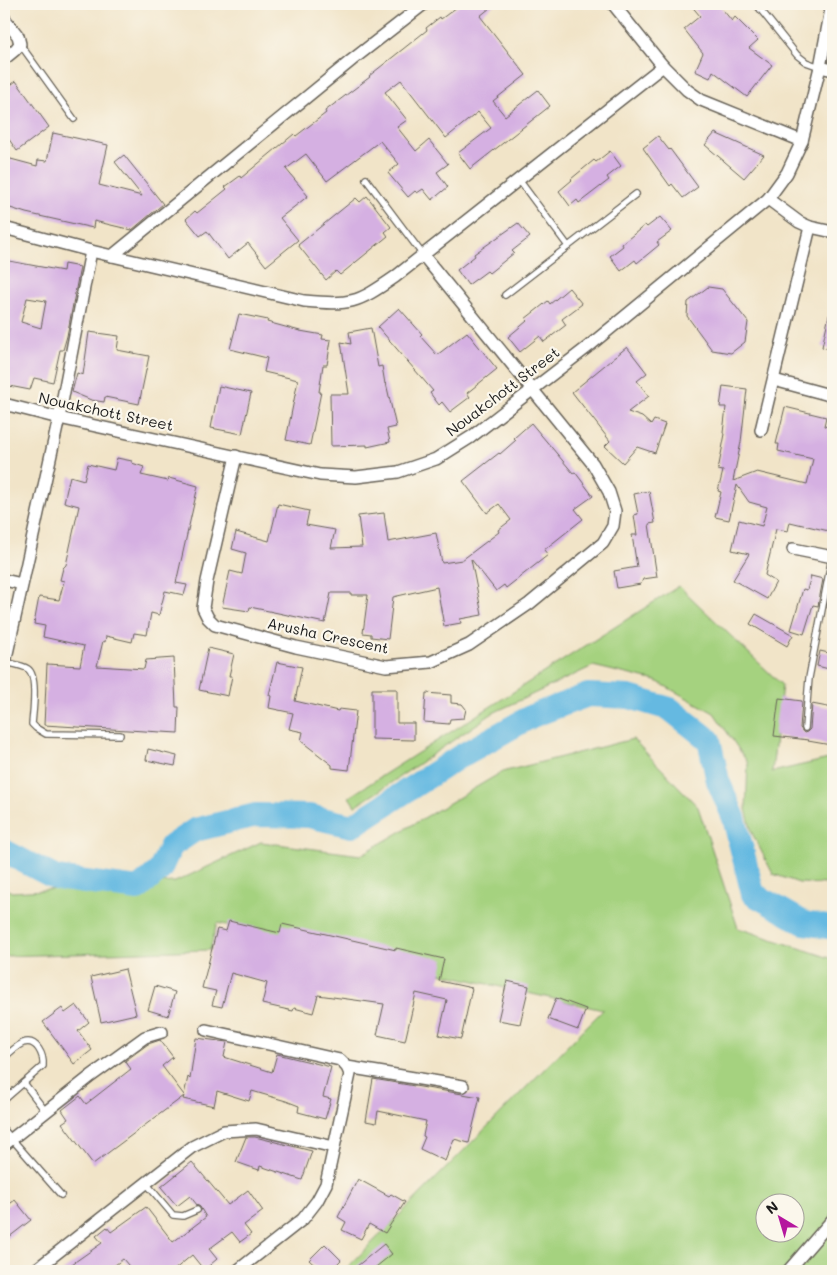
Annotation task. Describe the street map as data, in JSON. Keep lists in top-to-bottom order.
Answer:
{
  "streets": {
    "street": ["Nouakchott Street", "Arusha Crescent"]
  },
  "crossings": [
    ["Nouakchott Street", "Arusha Crescent"]
  ],
  "north": "top left"
}
